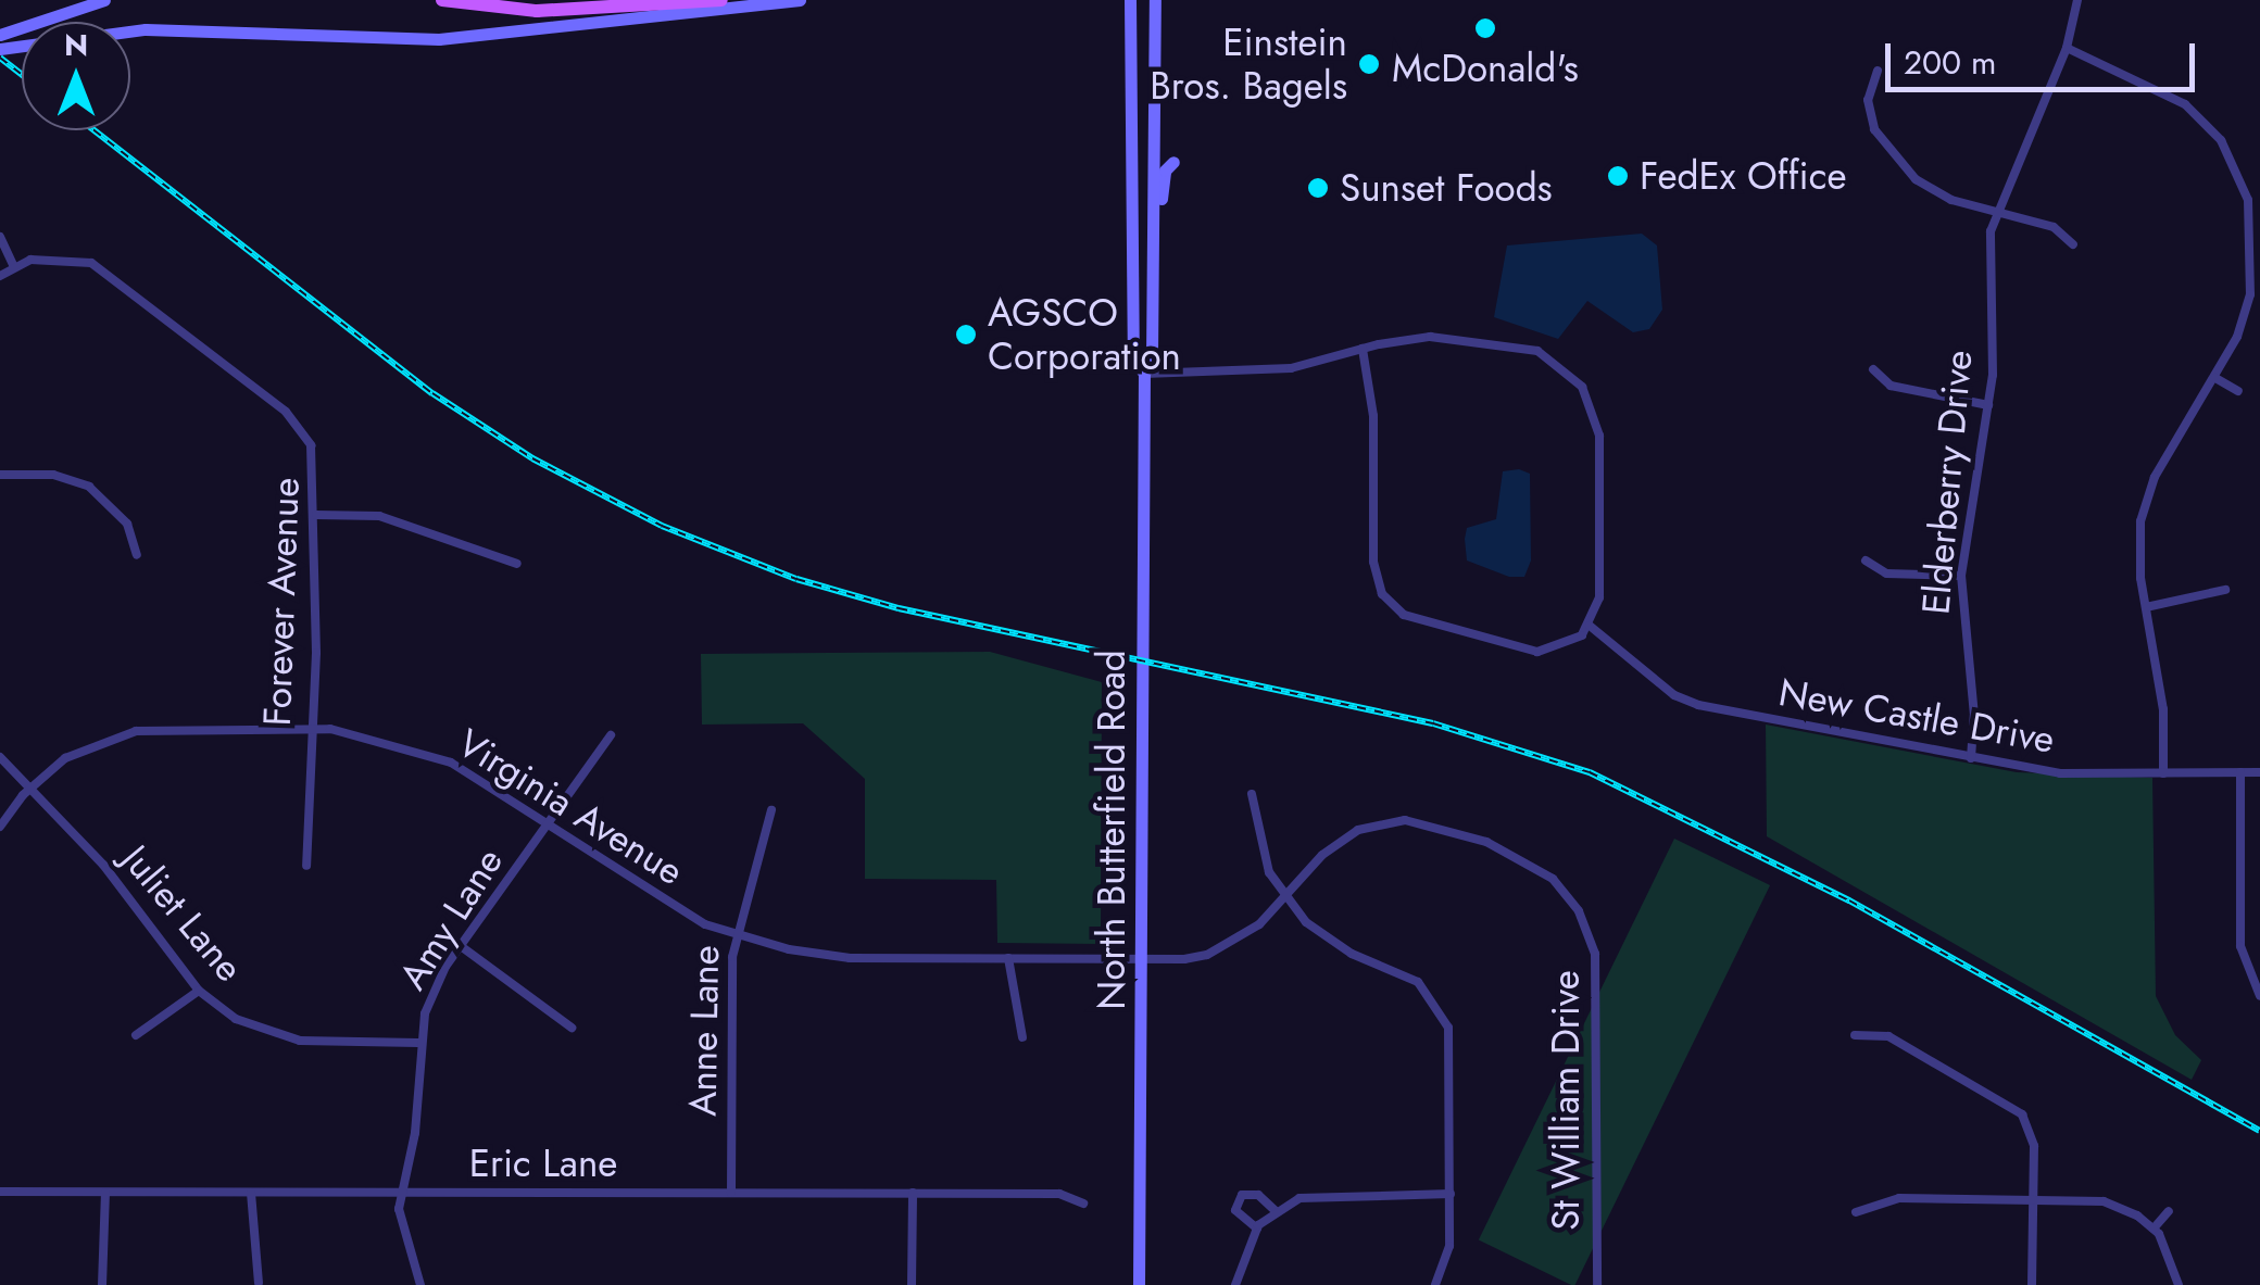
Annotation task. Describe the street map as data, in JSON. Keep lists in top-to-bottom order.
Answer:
{
  "streets": {
    "main road": ["North Butterfield Road"],
    "street": [
      "Elderberry Drive",
      "Forever Avenue",
      "New Castle Drive",
      "Virginia Avenue",
      "Juliet Lane",
      "Amy Lane",
      "Anne Lane",
      "St William Drive",
      "Eric Lane"
    ]
  },
  "crossings": [
    ["Elderberry Drive", "New Castle Drive"],
    ["Forever Avenue", "Virginia Avenue"],
    ["Virginia Avenue", "North Butterfield Road"],
    ["Virginia Avenue", "Juliet Lane"],
    ["Virginia Avenue", "Amy Lane"],
    ["Virginia Avenue", "Anne Lane"],
    ["Virginia Avenue", "St William Drive"],
    ["North Butterfield Road", "St William Drive"],
    ["Juliet Lane", "Amy Lane"],
    ["Amy Lane", "Eric Lane"],
    ["Anne Lane", "Eric Lane"]
  ],
  "places": [
    "McDonald's",
    "Einstein Bros. Bagels",
    "FedEx Office",
    "Sunset Foods",
    "AGSCO Corporation"
  ],
  "scale_bar": "200 m",
  "north": "top"
}
